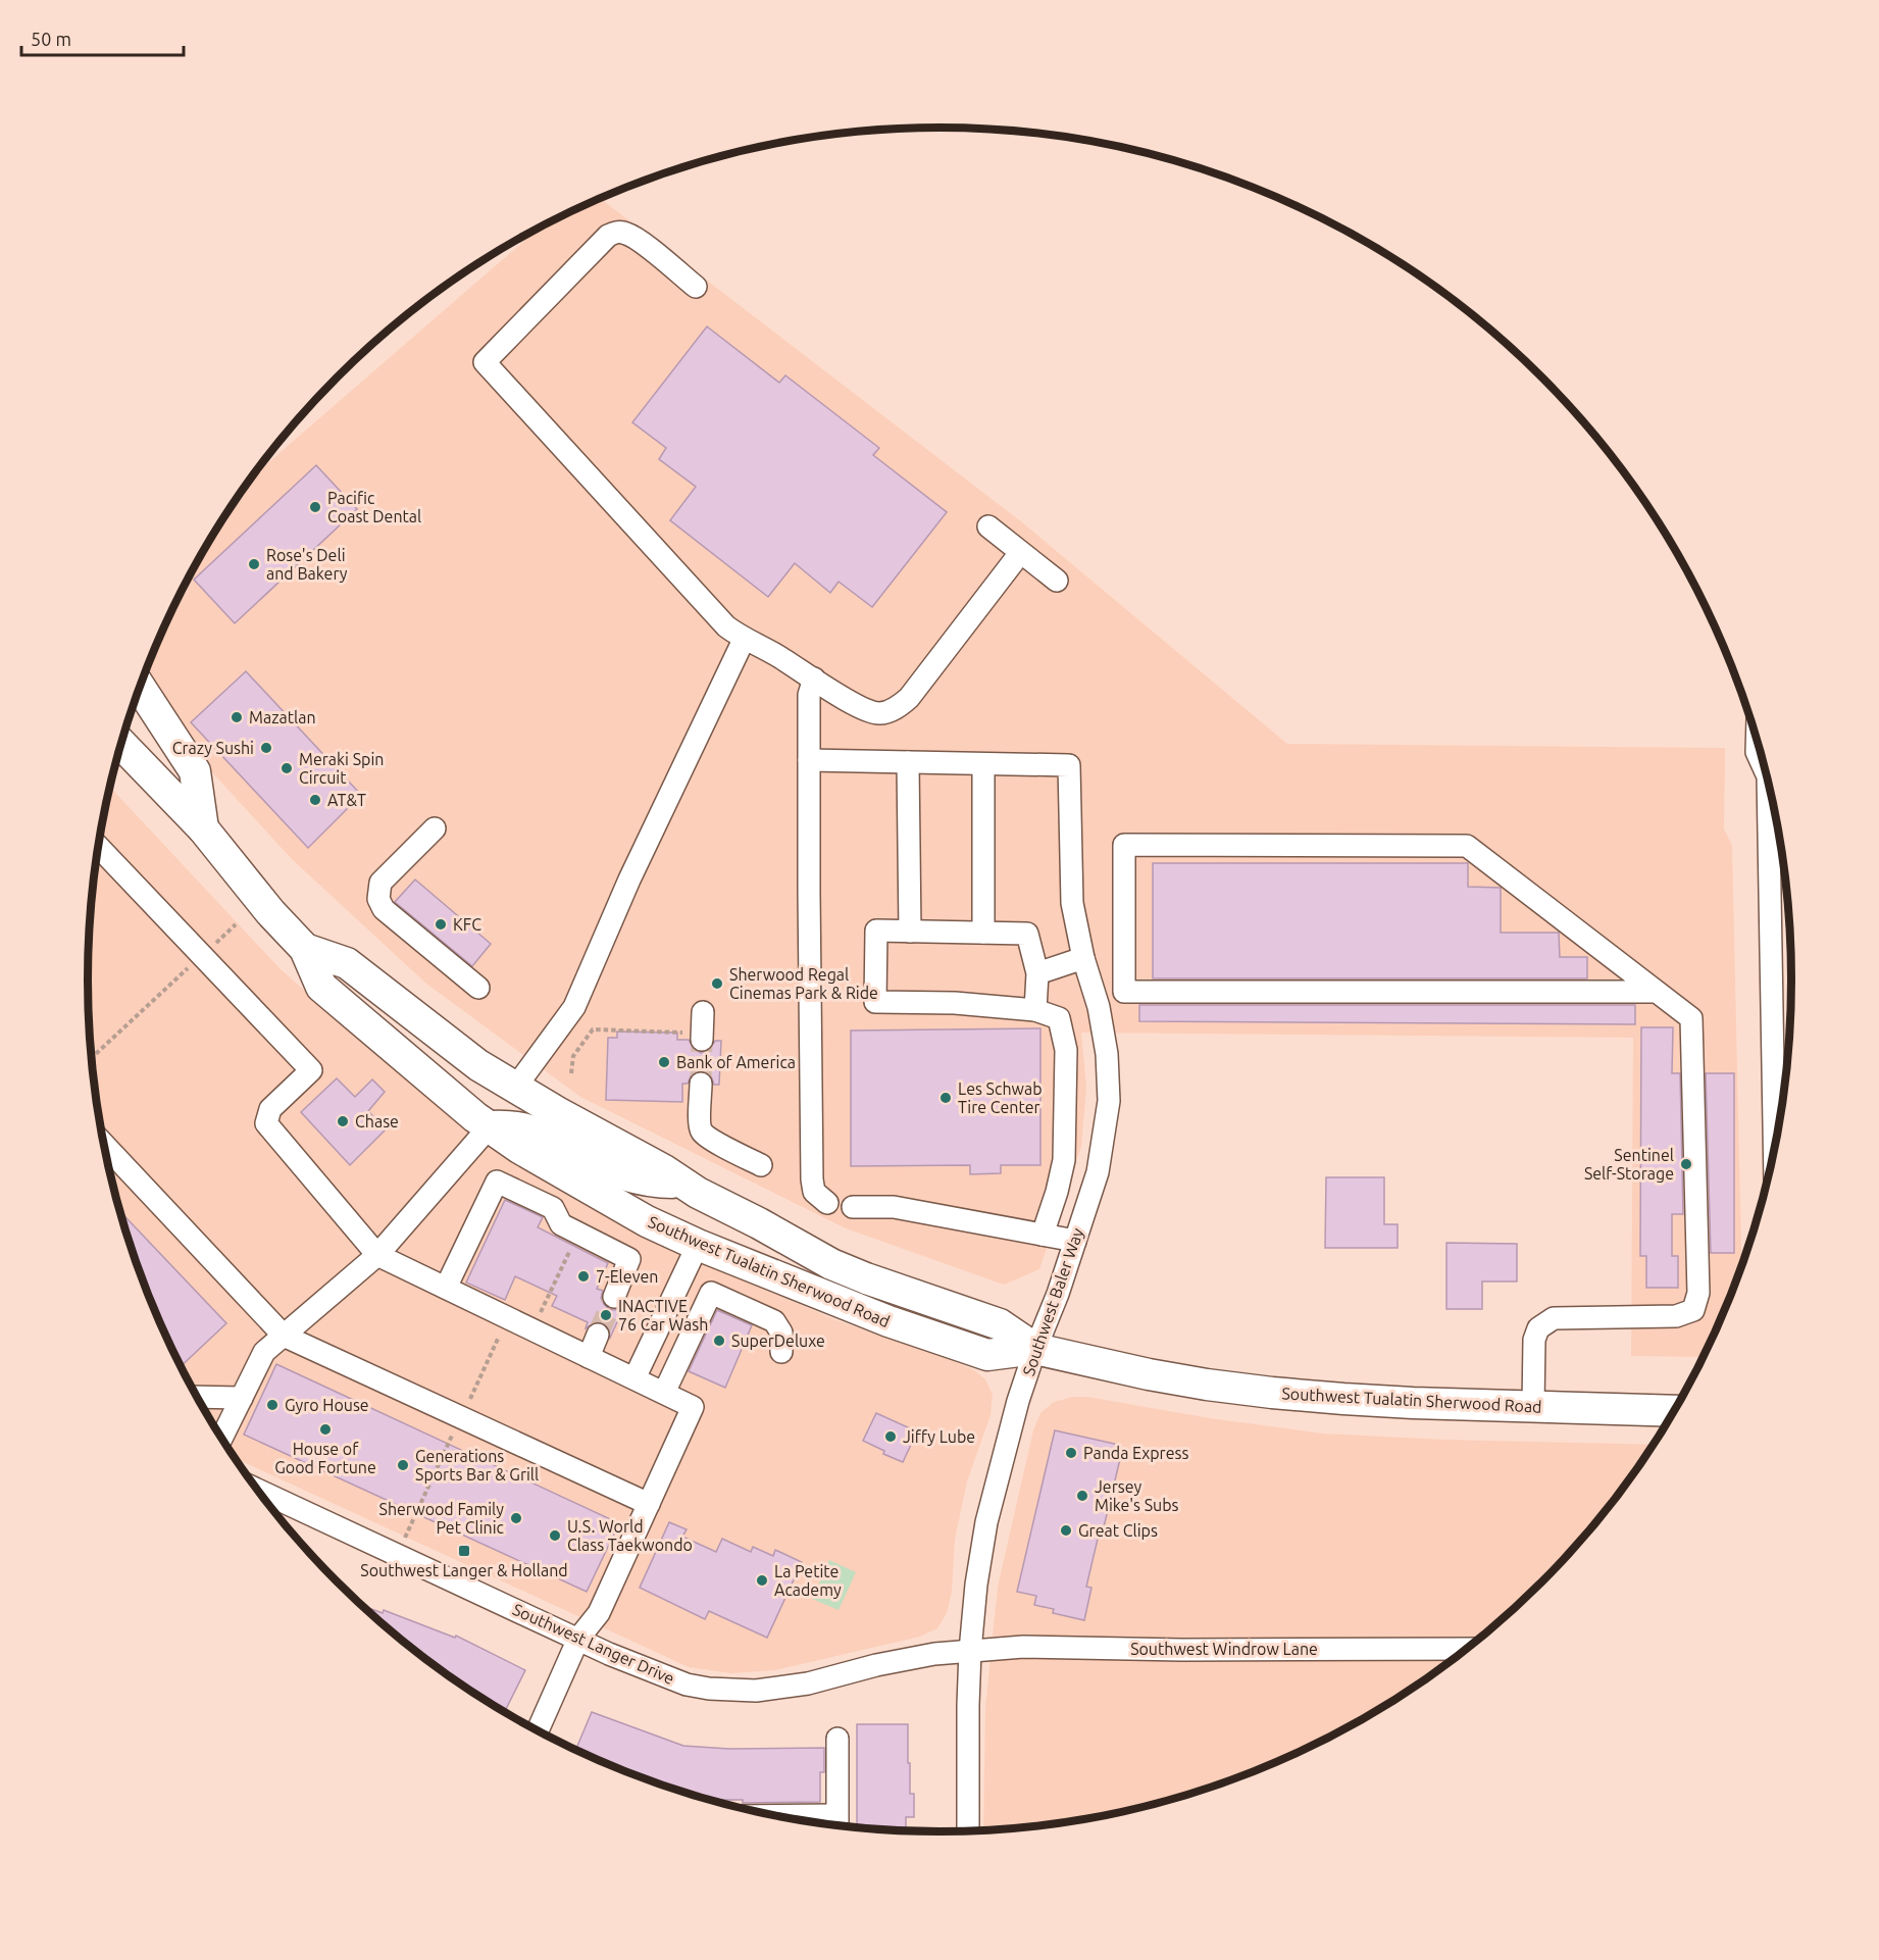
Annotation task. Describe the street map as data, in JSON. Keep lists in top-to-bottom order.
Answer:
{
  "streets": {
    "highway": ["Southwest Tualatin Sherwood Road"],
    "street": ["Southwest Baler Way", "Southwest Langer Drive", "Southwest Windrow Lane"]
  },
  "crossings": [
    ["Southwest Tualatin Sherwood Road", "Southwest Baler Way"],
    ["Southwest Baler Way", "Southwest Langer Drive"],
    ["Southwest Baler Way", "Southwest Windrow Lane"],
    ["Southwest Langer Drive", "Southwest Windrow Lane"]
  ],
  "places": {
    "other": [
      "Pacific Coast Dental",
      "Rose's Deli and Bakery",
      "Mazatlan",
      "Crazy Sushi",
      "Meraki Spin Circuit",
      "AT&T",
      "KFC",
      "Sherwood Regal Cinemas Park & Ride",
      "Bank of America",
      "Les Schwab Tire Center",
      "Chase",
      "Sentinel Self-Storage",
      "7-Eleven",
      "INACTIVE 76 Car Wash",
      "SuperDeluxe",
      "Gyro House",
      "House of Good Fortune",
      "Jiffy Lube",
      "Panda Express",
      "Generations Sports Bar & Grill",
      "Jersey Mike's Subs",
      "Sherwood Family Pet Clinic",
      "Great Clips",
      "U.S. World Class Taekwondo",
      "La Petite Academy"
    ],
    "transit": ["Southwest Langer & Holland"]
  },
  "scale_bar": "50 m"
}
